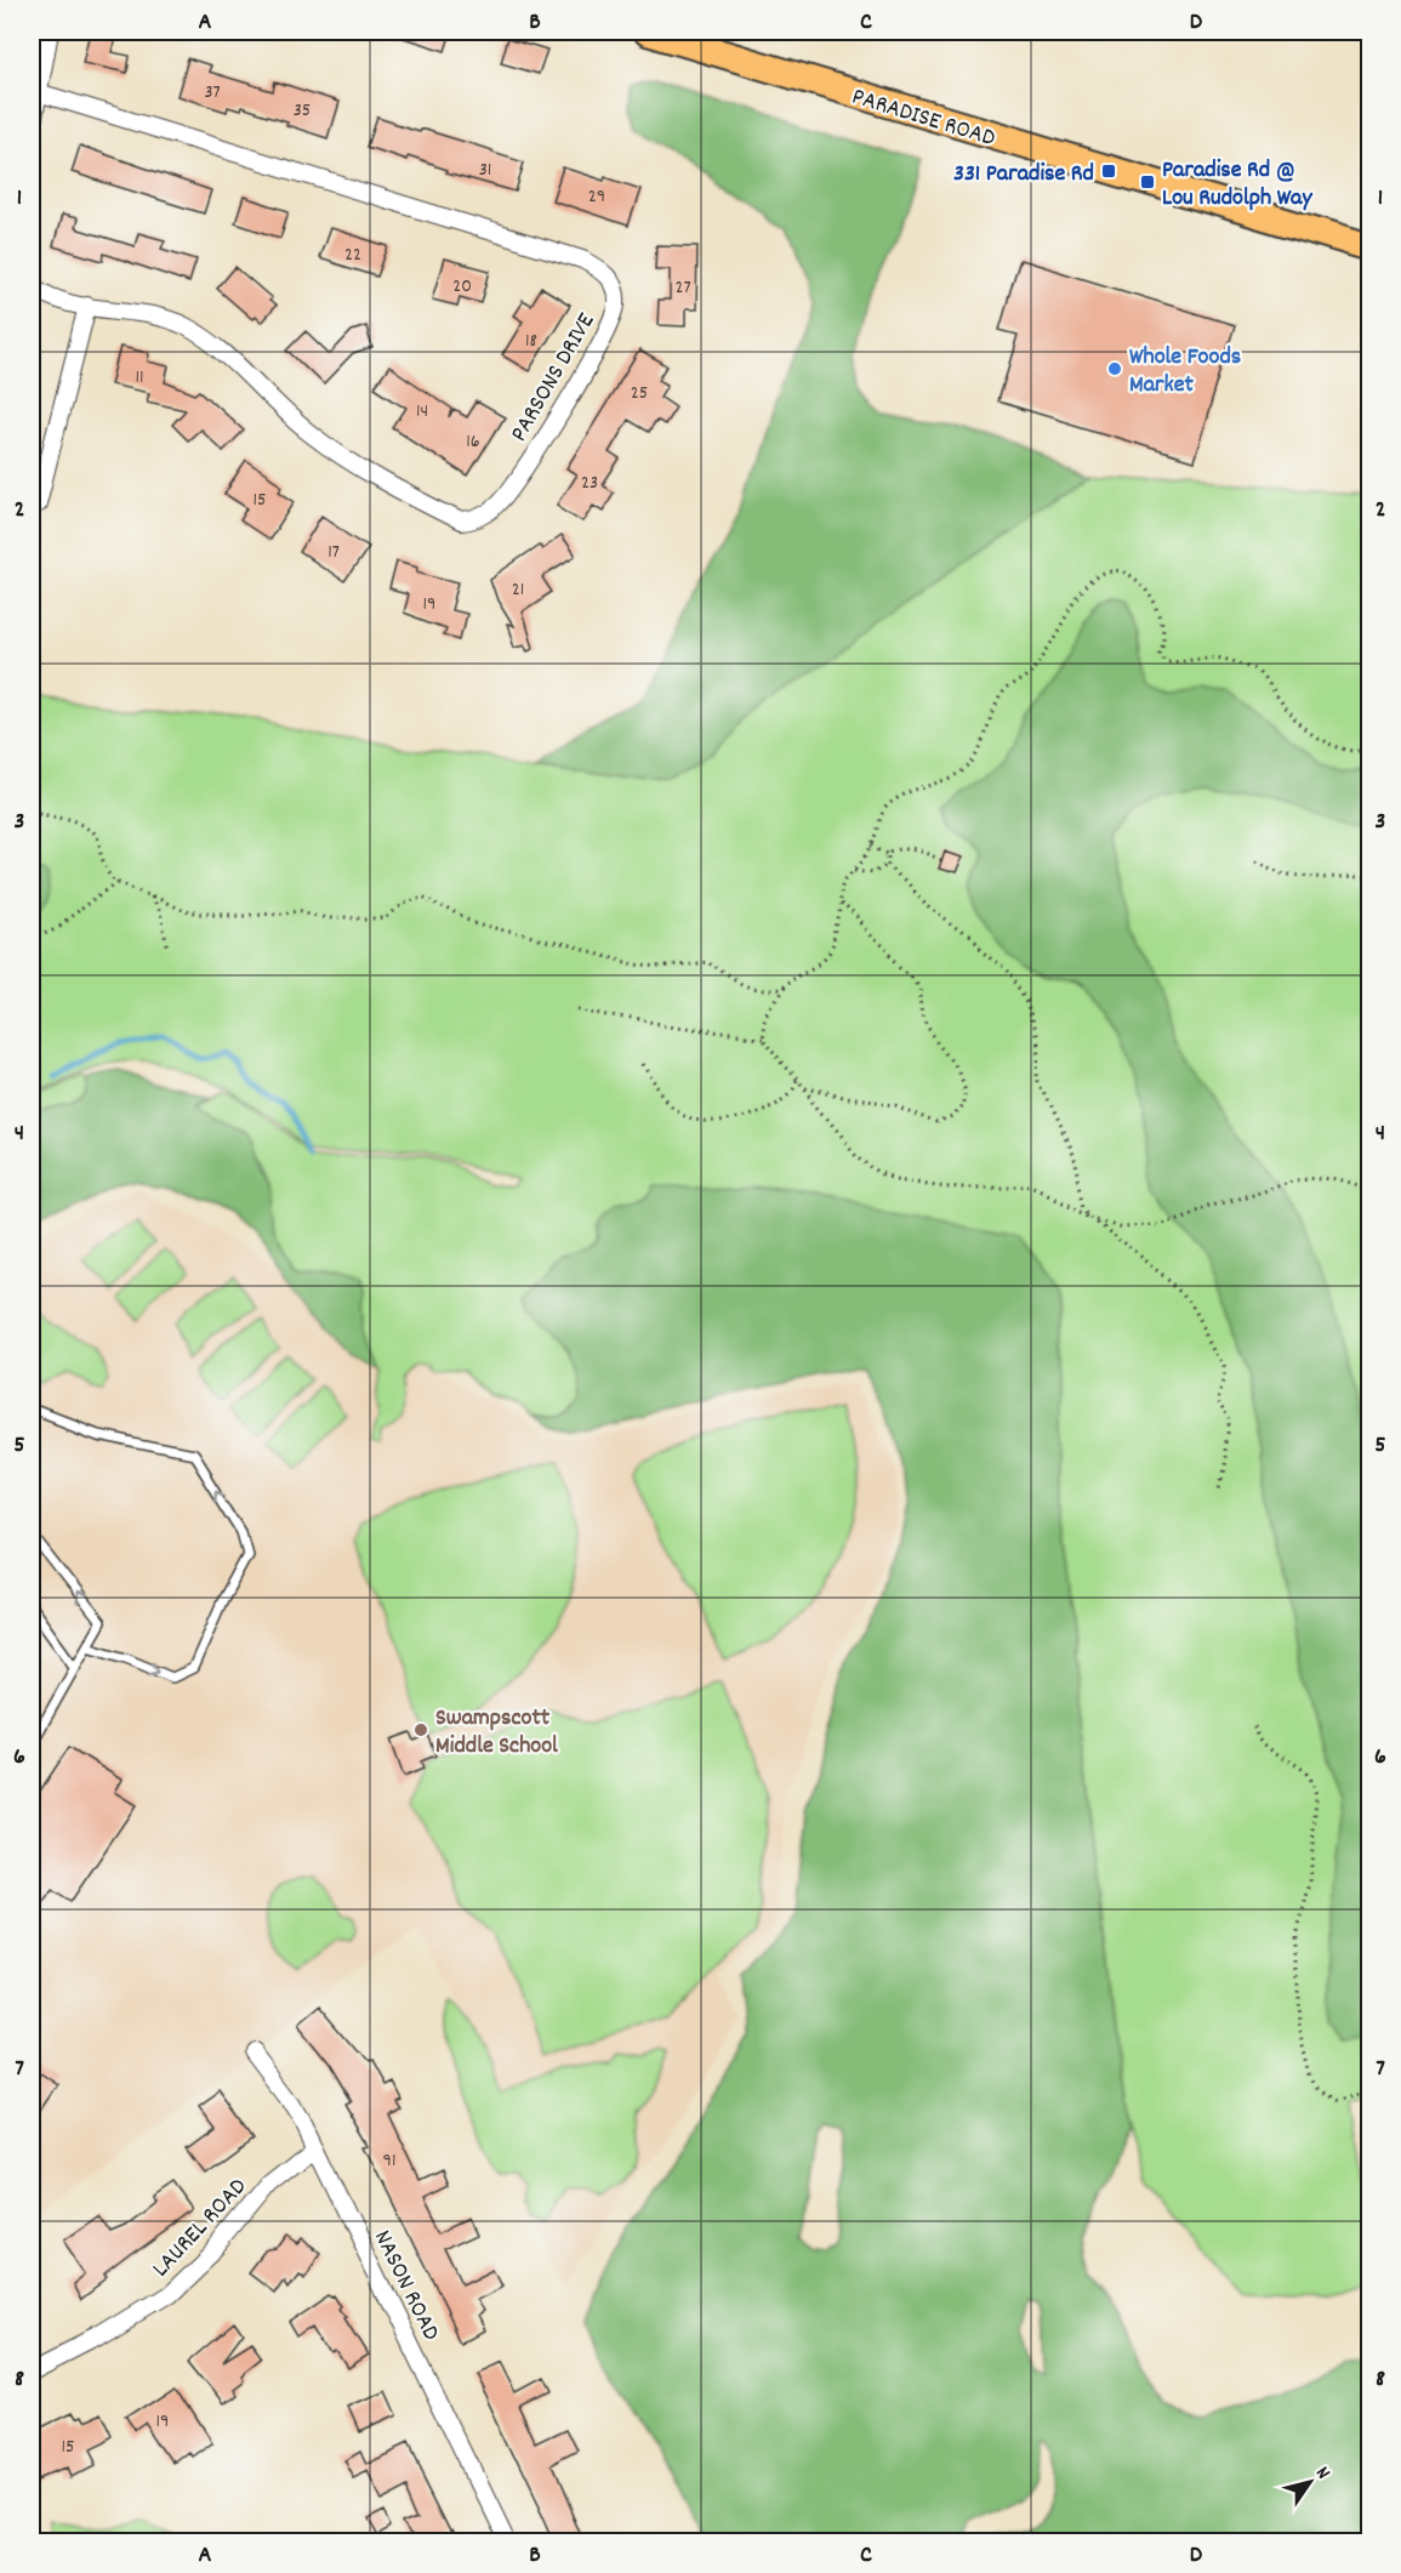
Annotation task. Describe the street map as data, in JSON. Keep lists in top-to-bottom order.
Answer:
{
  "streets": {
    "highway": ["PARADISE ROAD"],
    "street": ["PARSONS DRIVE", "LAUREL ROAD", "NASON ROAD"]
  },
  "crossings": [
    ["LAUREL ROAD", "NASON ROAD"]
  ],
  "places": {
    "transit": ["331 Paradise Rd", "Paradise Rd @ Lou Rudolph Way"],
    "other": ["Whole Foods Market", "Swampscott Middle School"]
  },
  "house_numbers": [
    "37",
    "35",
    "31",
    "29",
    "22",
    "20",
    "27",
    "18",
    "11",
    "25",
    "14",
    "16",
    "23",
    "15",
    "17",
    "21",
    "19",
    "91",
    "19",
    "15"
  ],
  "north": "top right",
  "grid": {
    "columns": [
      "A",
      "B",
      "C",
      "D"
    ],
    "rows": [
      "1",
      "2",
      "3",
      "4",
      "5",
      "6",
      "7",
      "8"
    ]
  }
}
